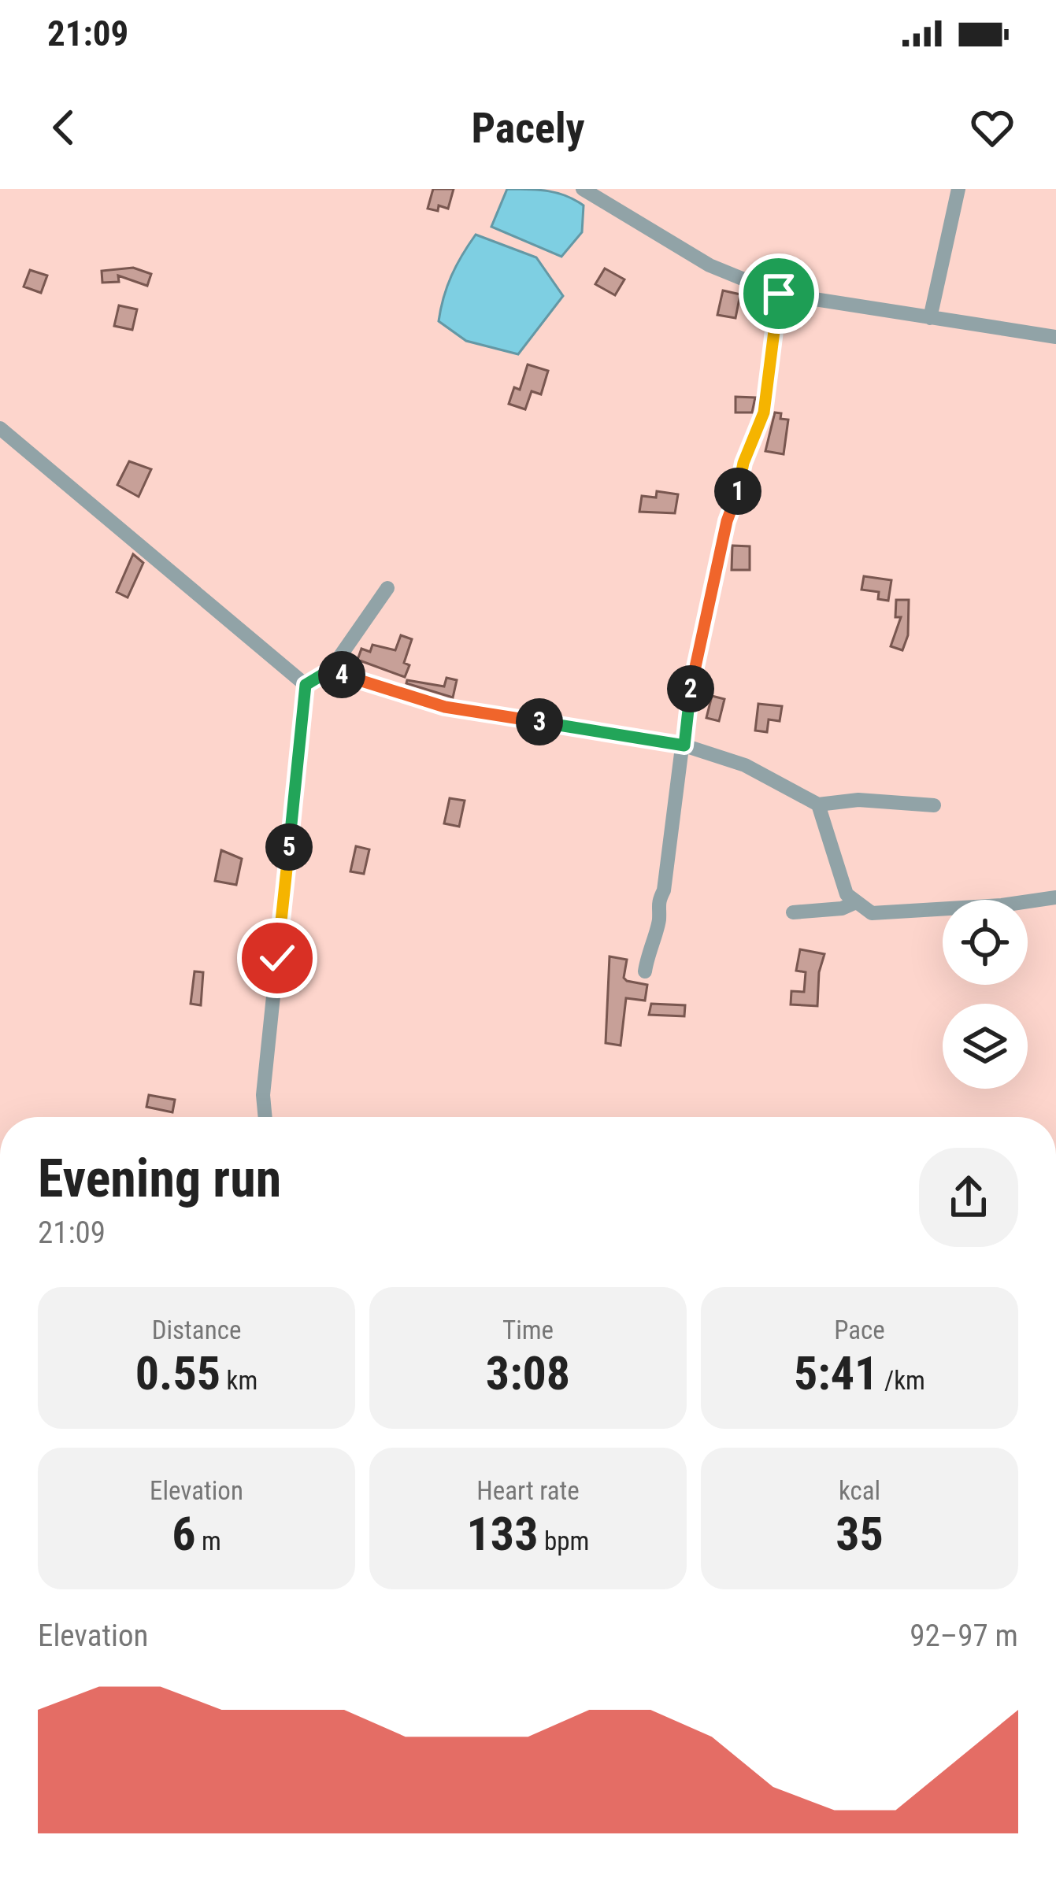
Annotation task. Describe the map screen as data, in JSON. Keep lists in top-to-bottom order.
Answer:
{
  "page": {
    "status": "21:09",
    "header": "Pacely",
    "pins": [
      "1",
      "4",
      "2",
      "3",
      "5"
    ],
    "heading": ["Evening run", "21:09"],
    "stats": [
      ["Distance", "0.55 km"],
      ["Time", "3:08"],
      ["Pace", "5:41 /km"],
      ["Elevation", "6 m"],
      ["Heart rate", "133 bpm"],
      ["kcal", "35"]
    ],
    "chart": ["Elevation", "92–97 m"]
  }
}
